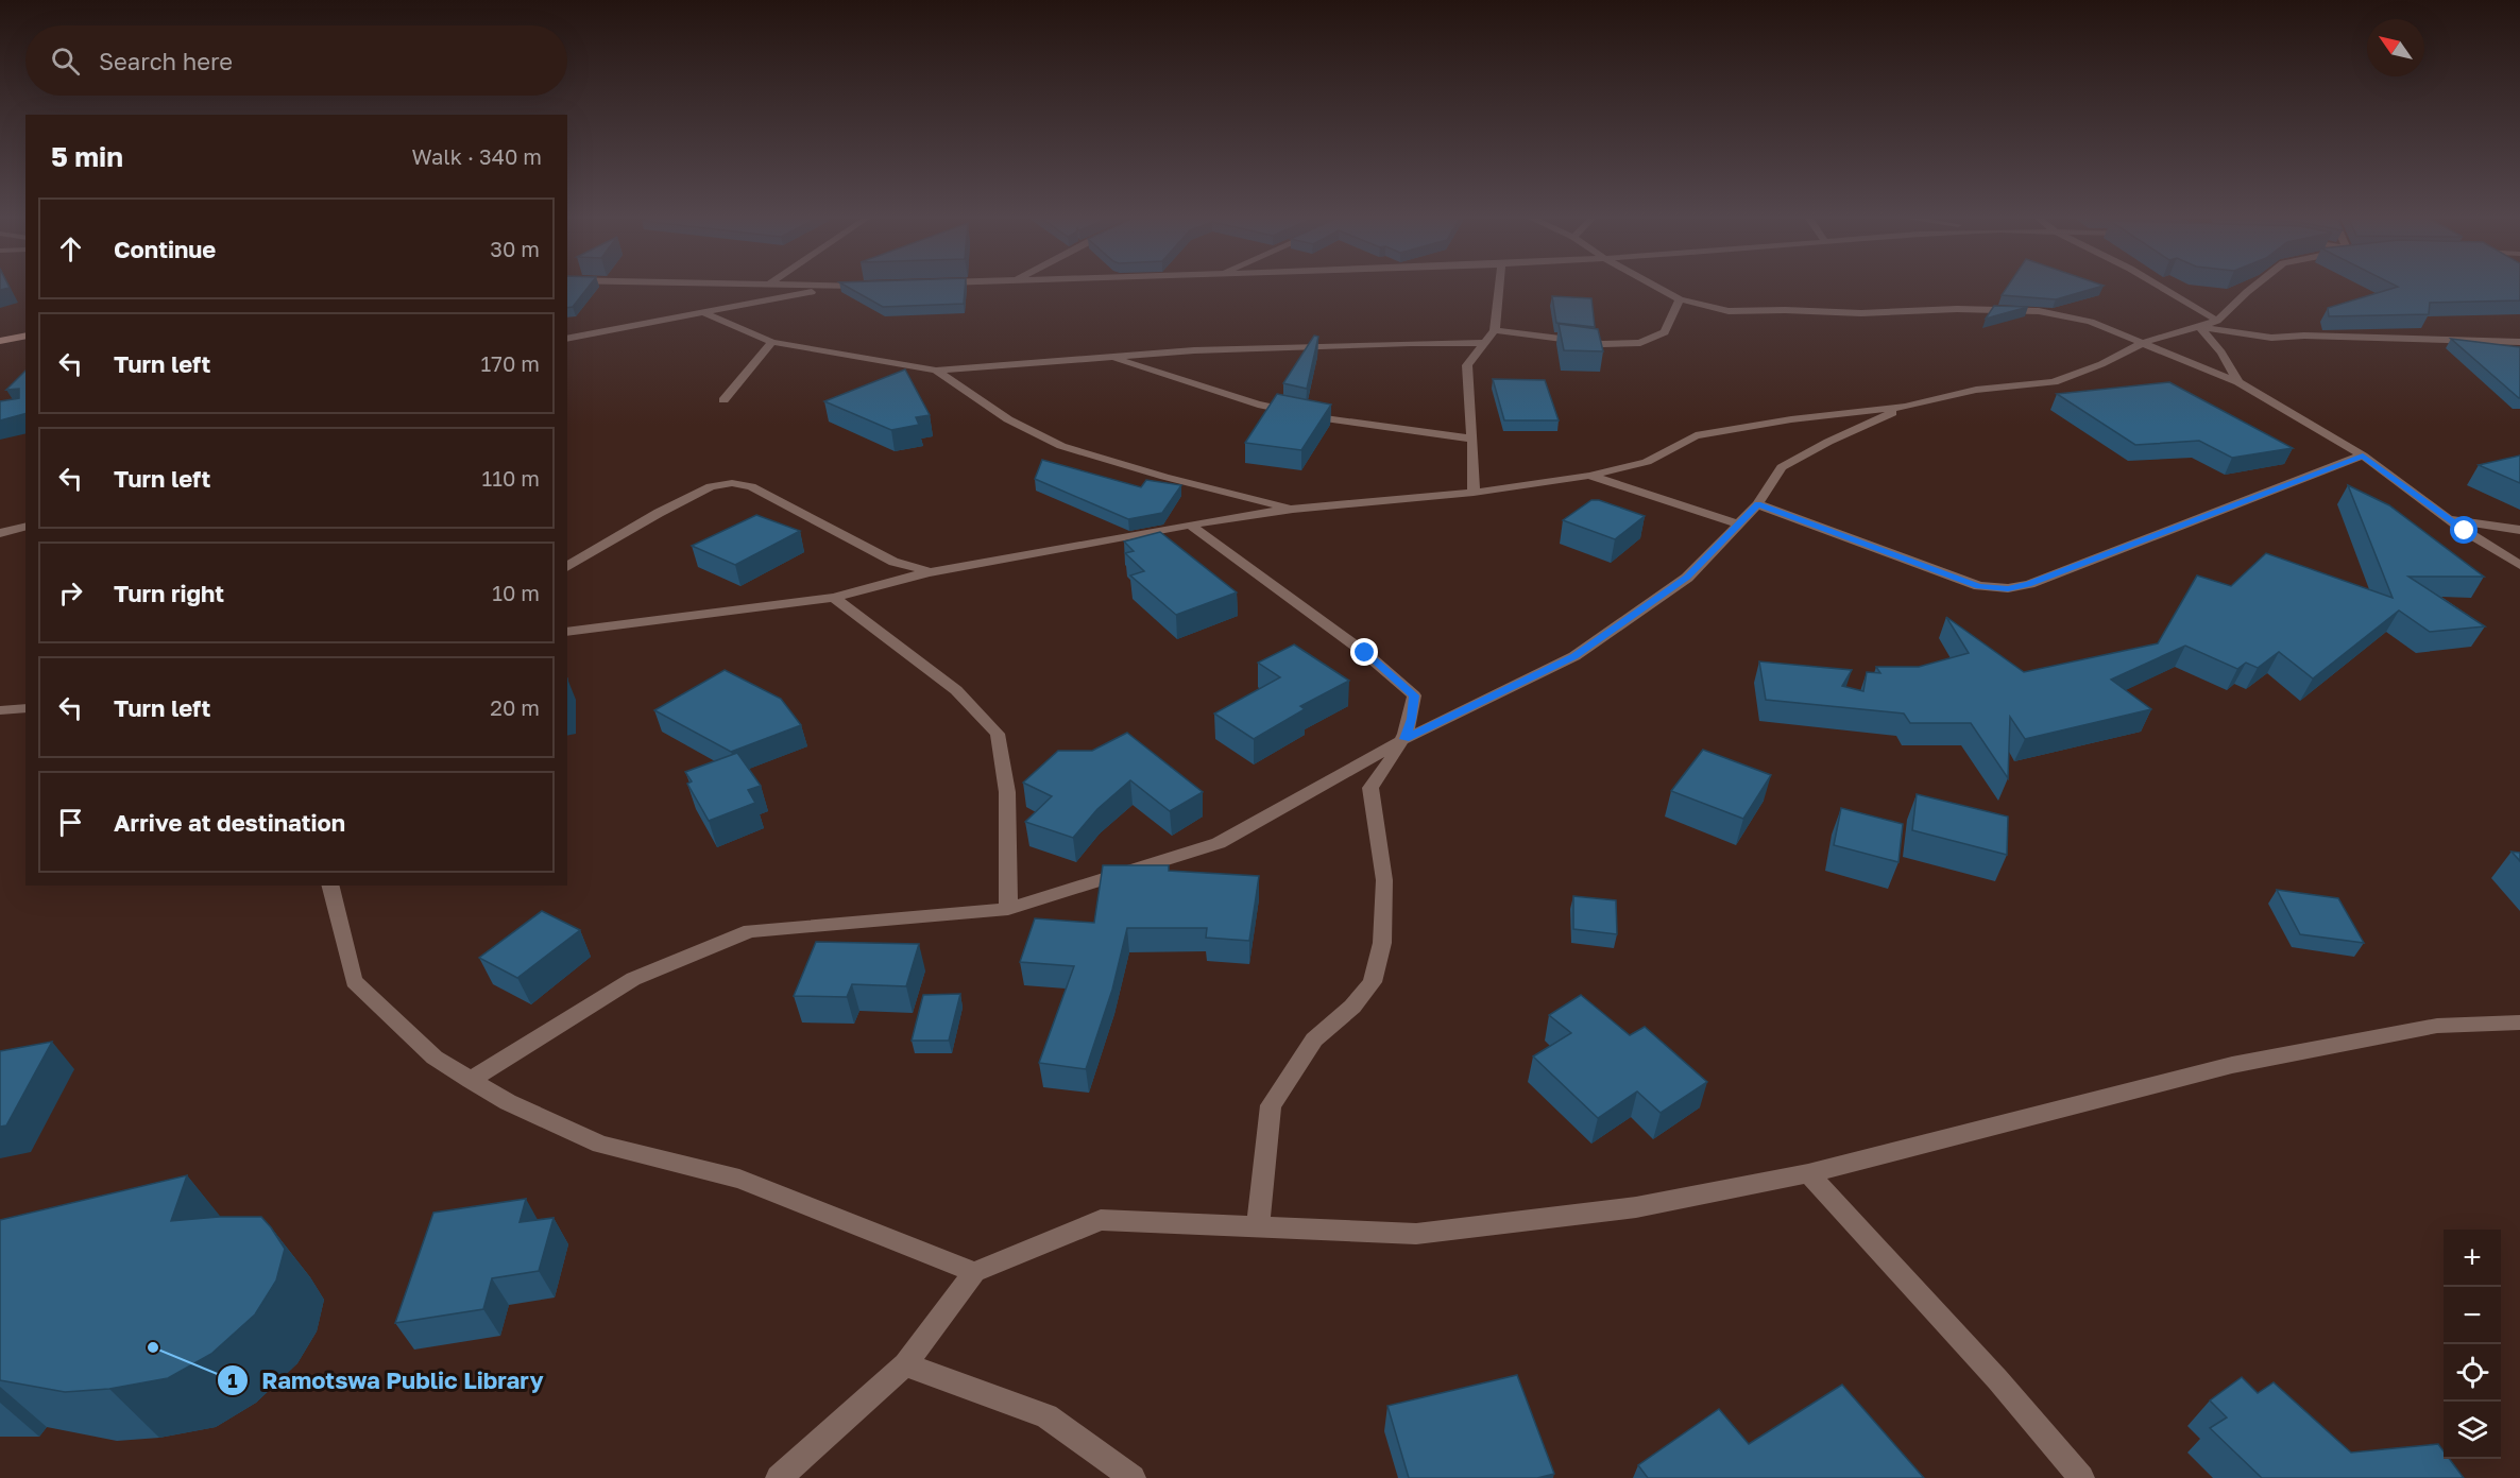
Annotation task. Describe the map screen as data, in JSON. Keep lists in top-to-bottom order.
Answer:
{
  "places": ["Ramotswa Public Library"],
  "north": "top left",
  "page": {
    "search": "Search here",
    "heading": ["5 min", "Walk · 340 m"],
    "list": [
      ["Continue", "30 m"],
      ["Turn left", "170 m"],
      ["Turn left", "110 m"],
      ["Turn right", "10 m"],
      ["Turn left", "20 m"],
      "Arrive at destination"
    ],
    "map_buttons": ["+", "−"]
  }
}
